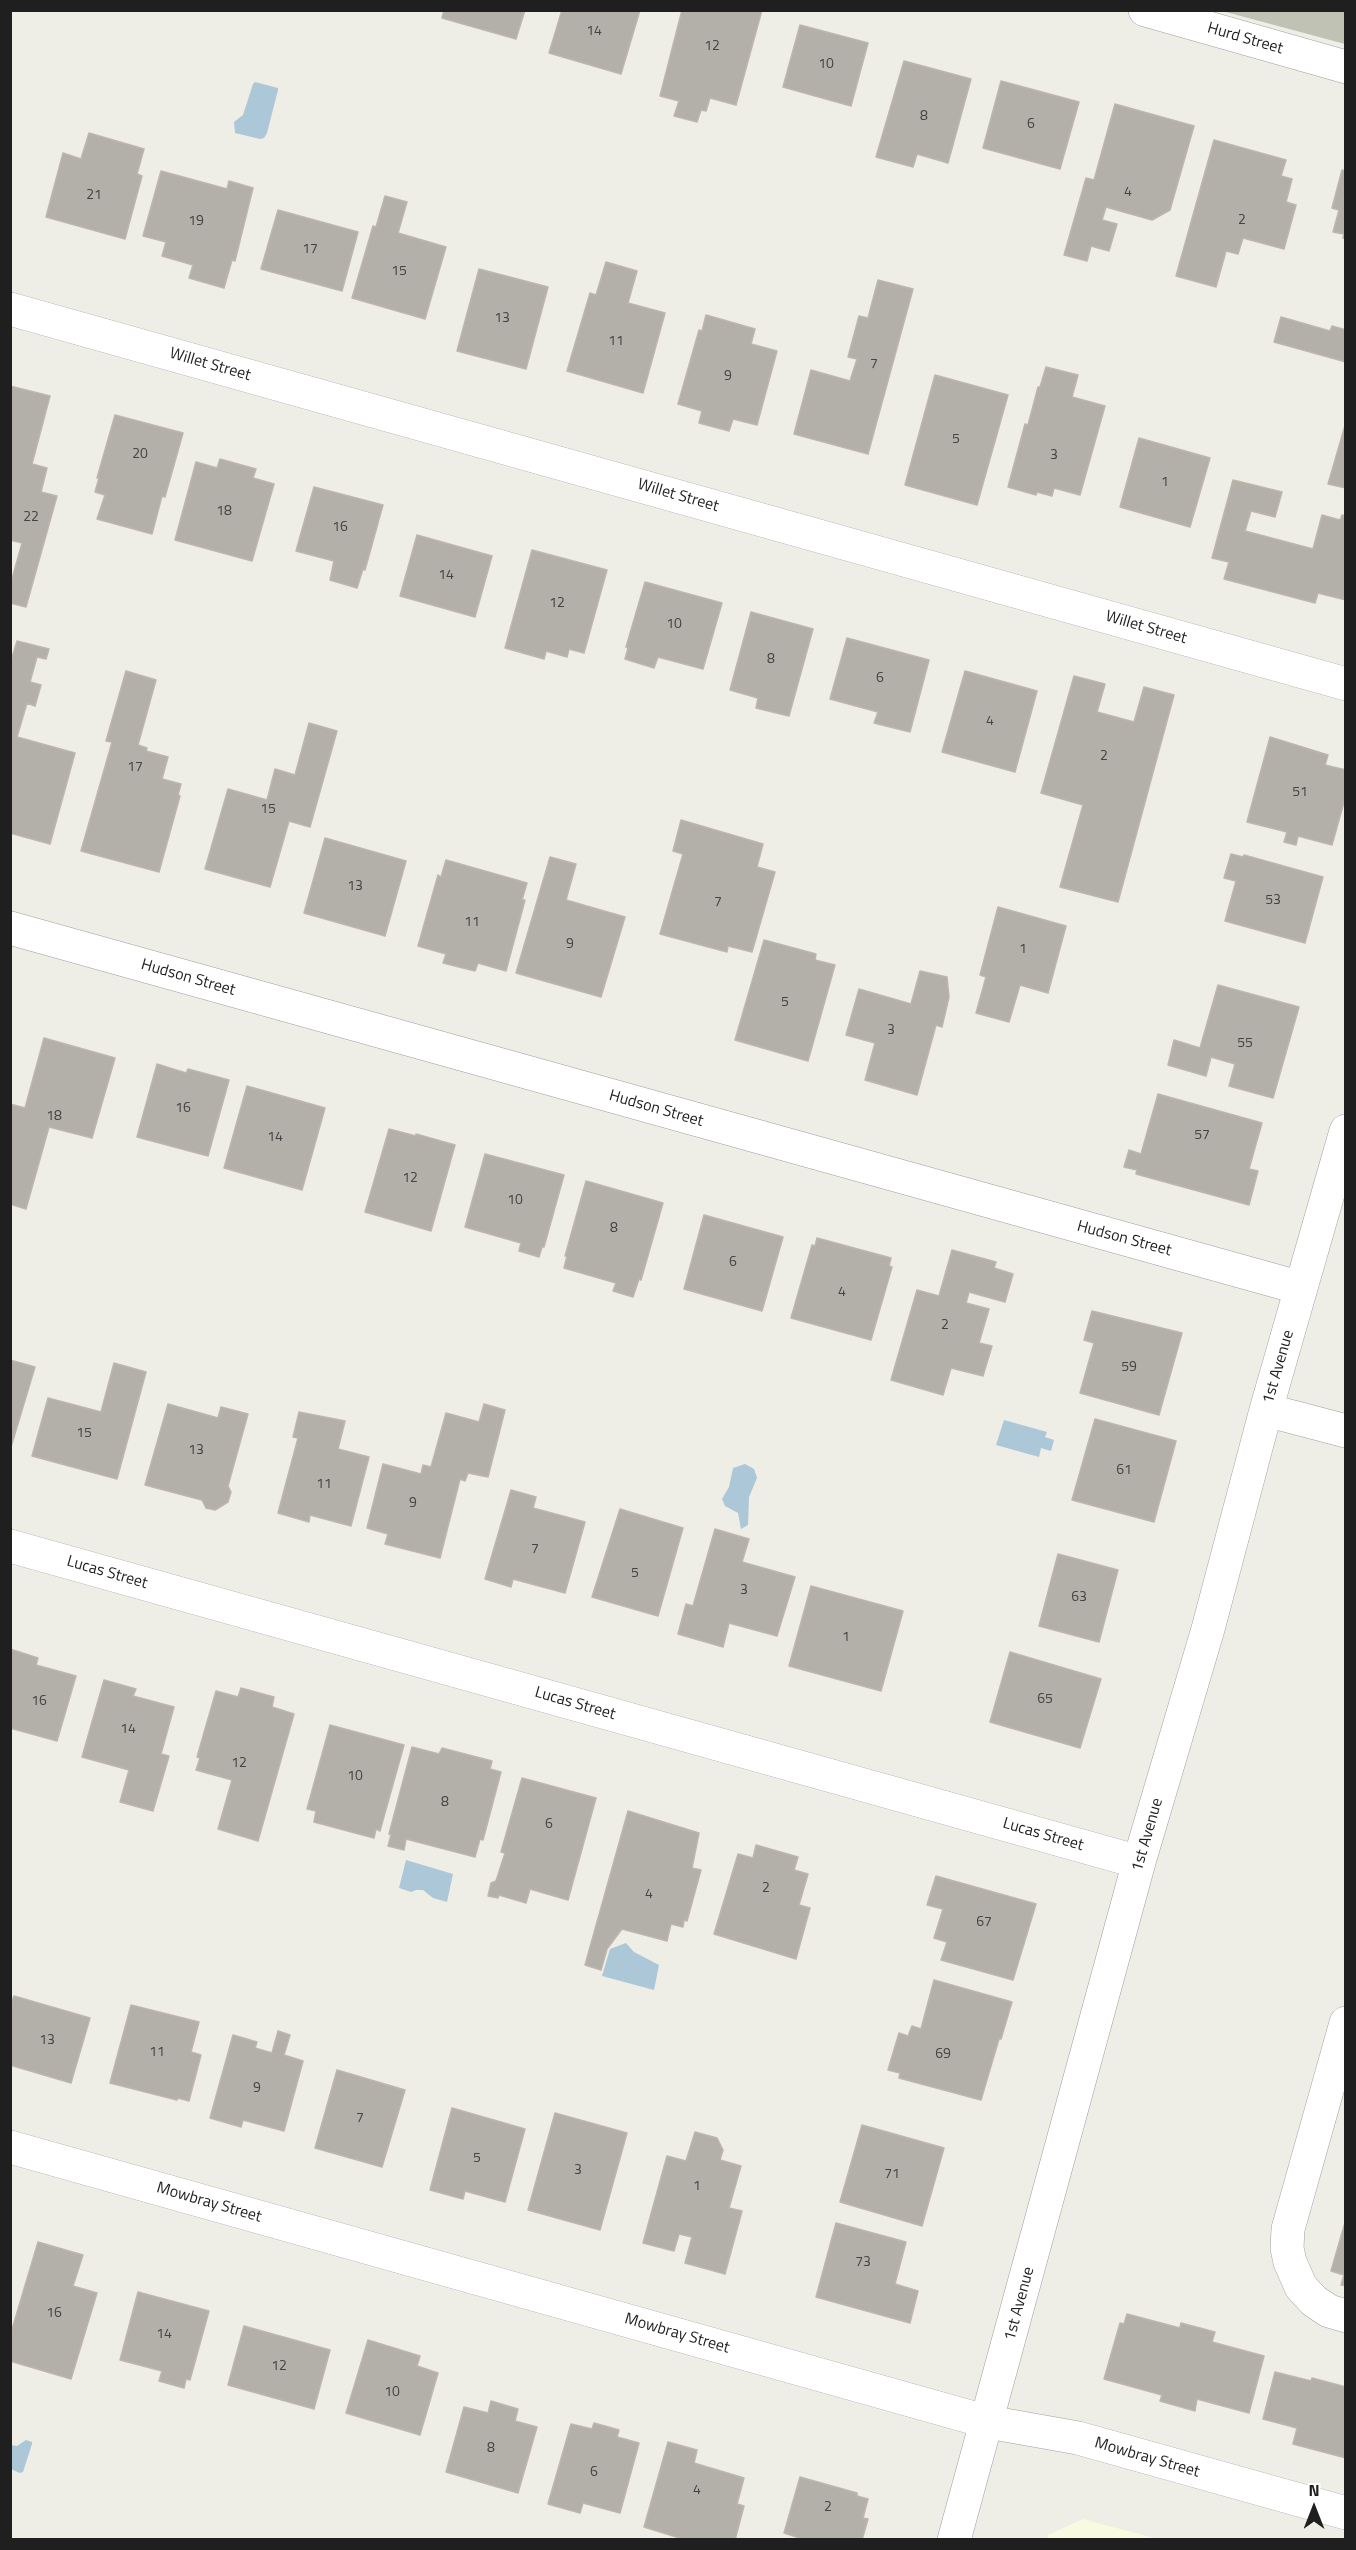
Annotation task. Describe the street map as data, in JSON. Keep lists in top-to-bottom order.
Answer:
{
  "streets": {
    "street": [
      "Hurd Street",
      "Willet Street",
      "Hudson Street",
      "1st Avenue",
      "Lucas Street",
      "Mowbray Street"
    ]
  },
  "crossings": [
    ["Hudson Street", "1st Avenue"],
    ["1st Avenue", "Lucas Street"],
    ["1st Avenue", "Mowbray Street"]
  ],
  "house_numbers": [
    "14",
    "12",
    "10",
    "8",
    "6",
    "4",
    "21",
    "2",
    "19",
    "17",
    "15",
    "13",
    "11",
    "7",
    "9",
    "5",
    "20",
    "3",
    "1",
    "18",
    "22",
    "16",
    "14",
    "12",
    "10",
    "8",
    "6",
    "4",
    "2",
    "17",
    "51",
    "15",
    "13",
    "53",
    "7",
    "11",
    "9",
    "1",
    "5",
    "3",
    "55",
    "16",
    "18",
    "57",
    "14",
    "12",
    "10",
    "8",
    "6",
    "4",
    "2",
    "59",
    "15",
    "13",
    "61",
    "11",
    "9",
    "7",
    "5",
    "3",
    "63",
    "1",
    "65",
    "16",
    "14",
    "12",
    "10",
    "8",
    "6",
    "2",
    "4",
    "67",
    "13",
    "11",
    "69",
    "9",
    "7",
    "5",
    "3",
    "71",
    "1",
    "73",
    "16",
    "14",
    "12",
    "10",
    "8",
    "6",
    "4",
    "2"
  ],
  "north": "top"
}
